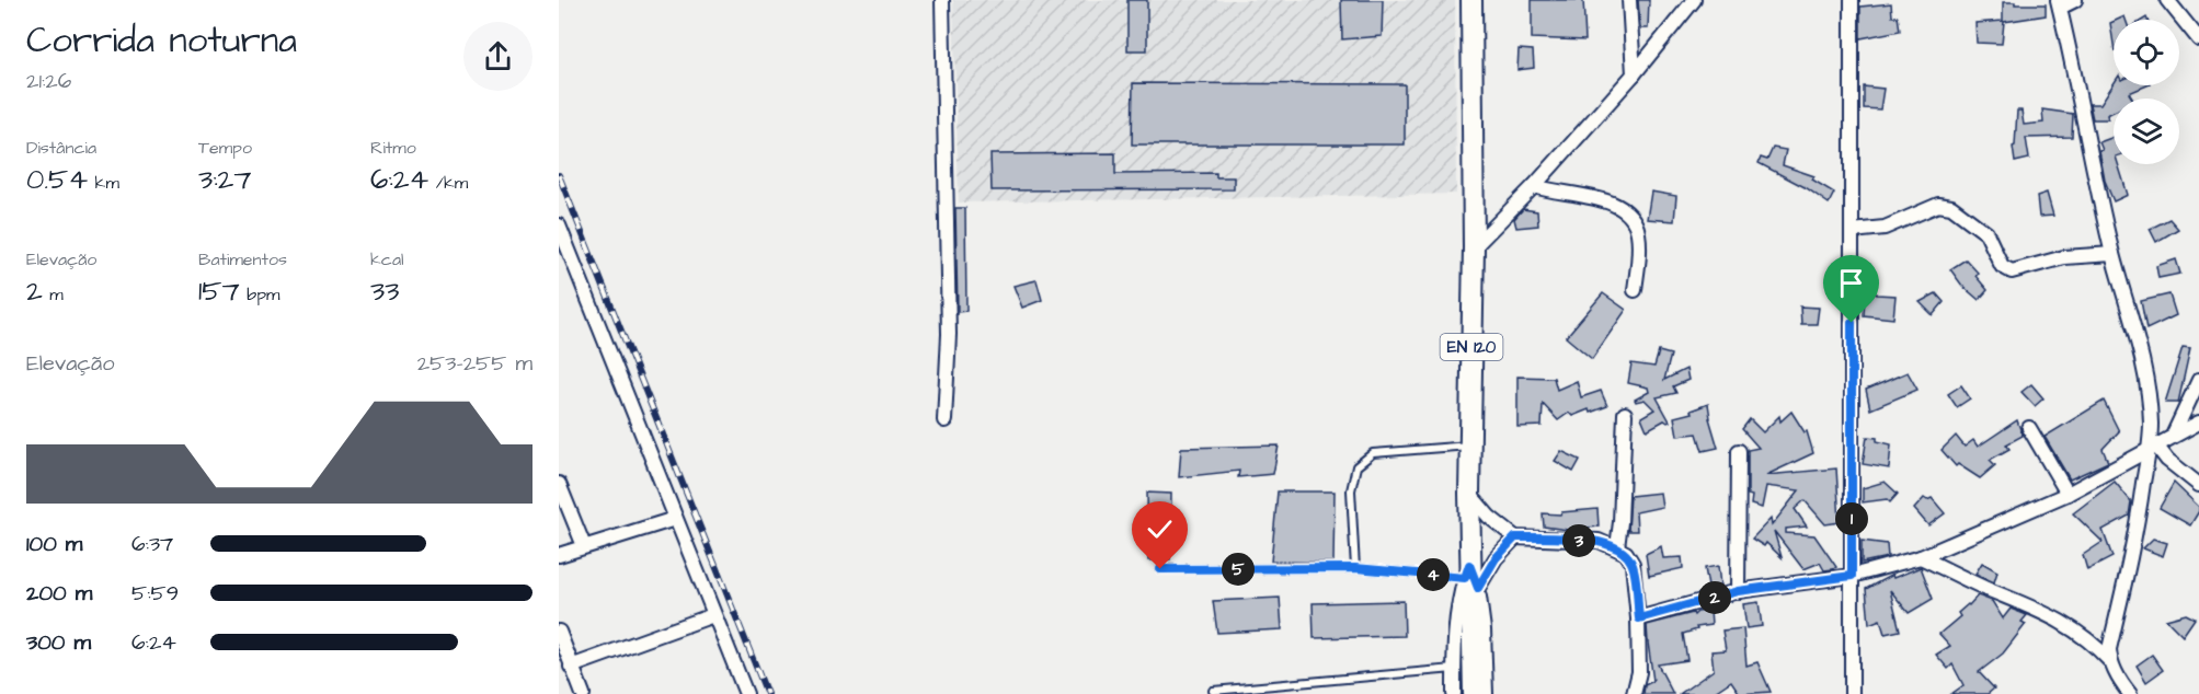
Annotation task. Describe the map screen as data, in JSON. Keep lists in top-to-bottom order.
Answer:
{
  "streets": {
    "main road": ["EN 120"]
  },
  "page": {
    "heading": ["Corrida noturna", "21:26"],
    "stats": [
      ["Distância", "0.54 km"],
      ["Tempo", "3:27"],
      ["Ritmo", "6:24 /km"],
      ["Elevação", "2 m"],
      ["Batimentos", "157 bpm"],
      ["kcal", "33"]
    ],
    "chart": ["Elevação", "253–255 m"],
    "pins": [
      "1",
      "3",
      "5",
      "4",
      "2"
    ],
    "list": [
      {
        "name": "100 m",
        "note": "6:37"
      },
      {
        "name": "200 m",
        "note": "5:59"
      },
      {
        "name": "300 m",
        "note": "6:24"
      }
    ]
  }
}
